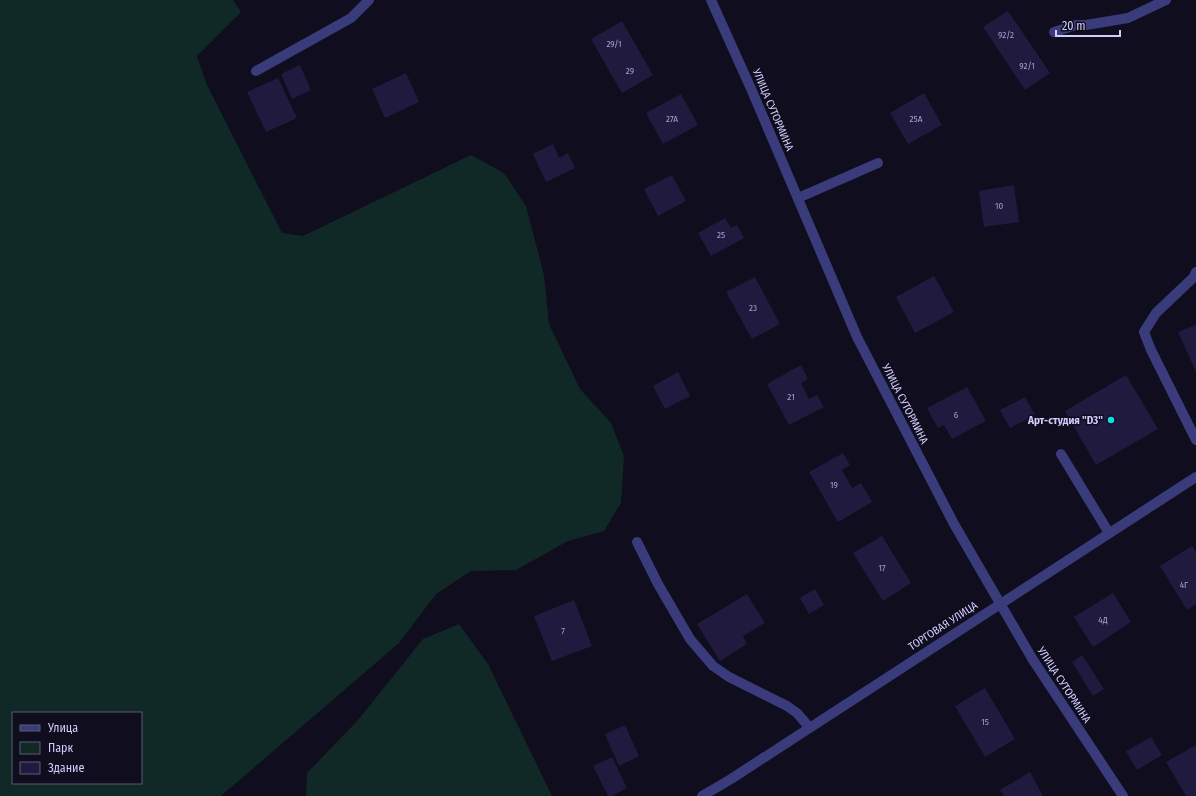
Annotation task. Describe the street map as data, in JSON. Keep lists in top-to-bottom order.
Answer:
{
  "streets": {
    "street": ["УЛИЦА СУТОРМИНА", "ТОРГОВАЯ УЛИЦА"]
  },
  "crossings": [
    ["УЛИЦА СУТОРМИНА", "ТОРГОВАЯ УЛИЦА"]
  ],
  "places": ["Арт-студия \"D3\""],
  "house_numbers": [
    "92/2",
    "29/1",
    "92/1",
    "29",
    "27А",
    "25А",
    "10",
    "25",
    "23",
    "21",
    "6",
    "19",
    "17",
    "4Г",
    "4Д",
    "7",
    "15"
  ],
  "legend": ["Улица", "Парк", "Здание"],
  "scale_bar": "20 m"
}
